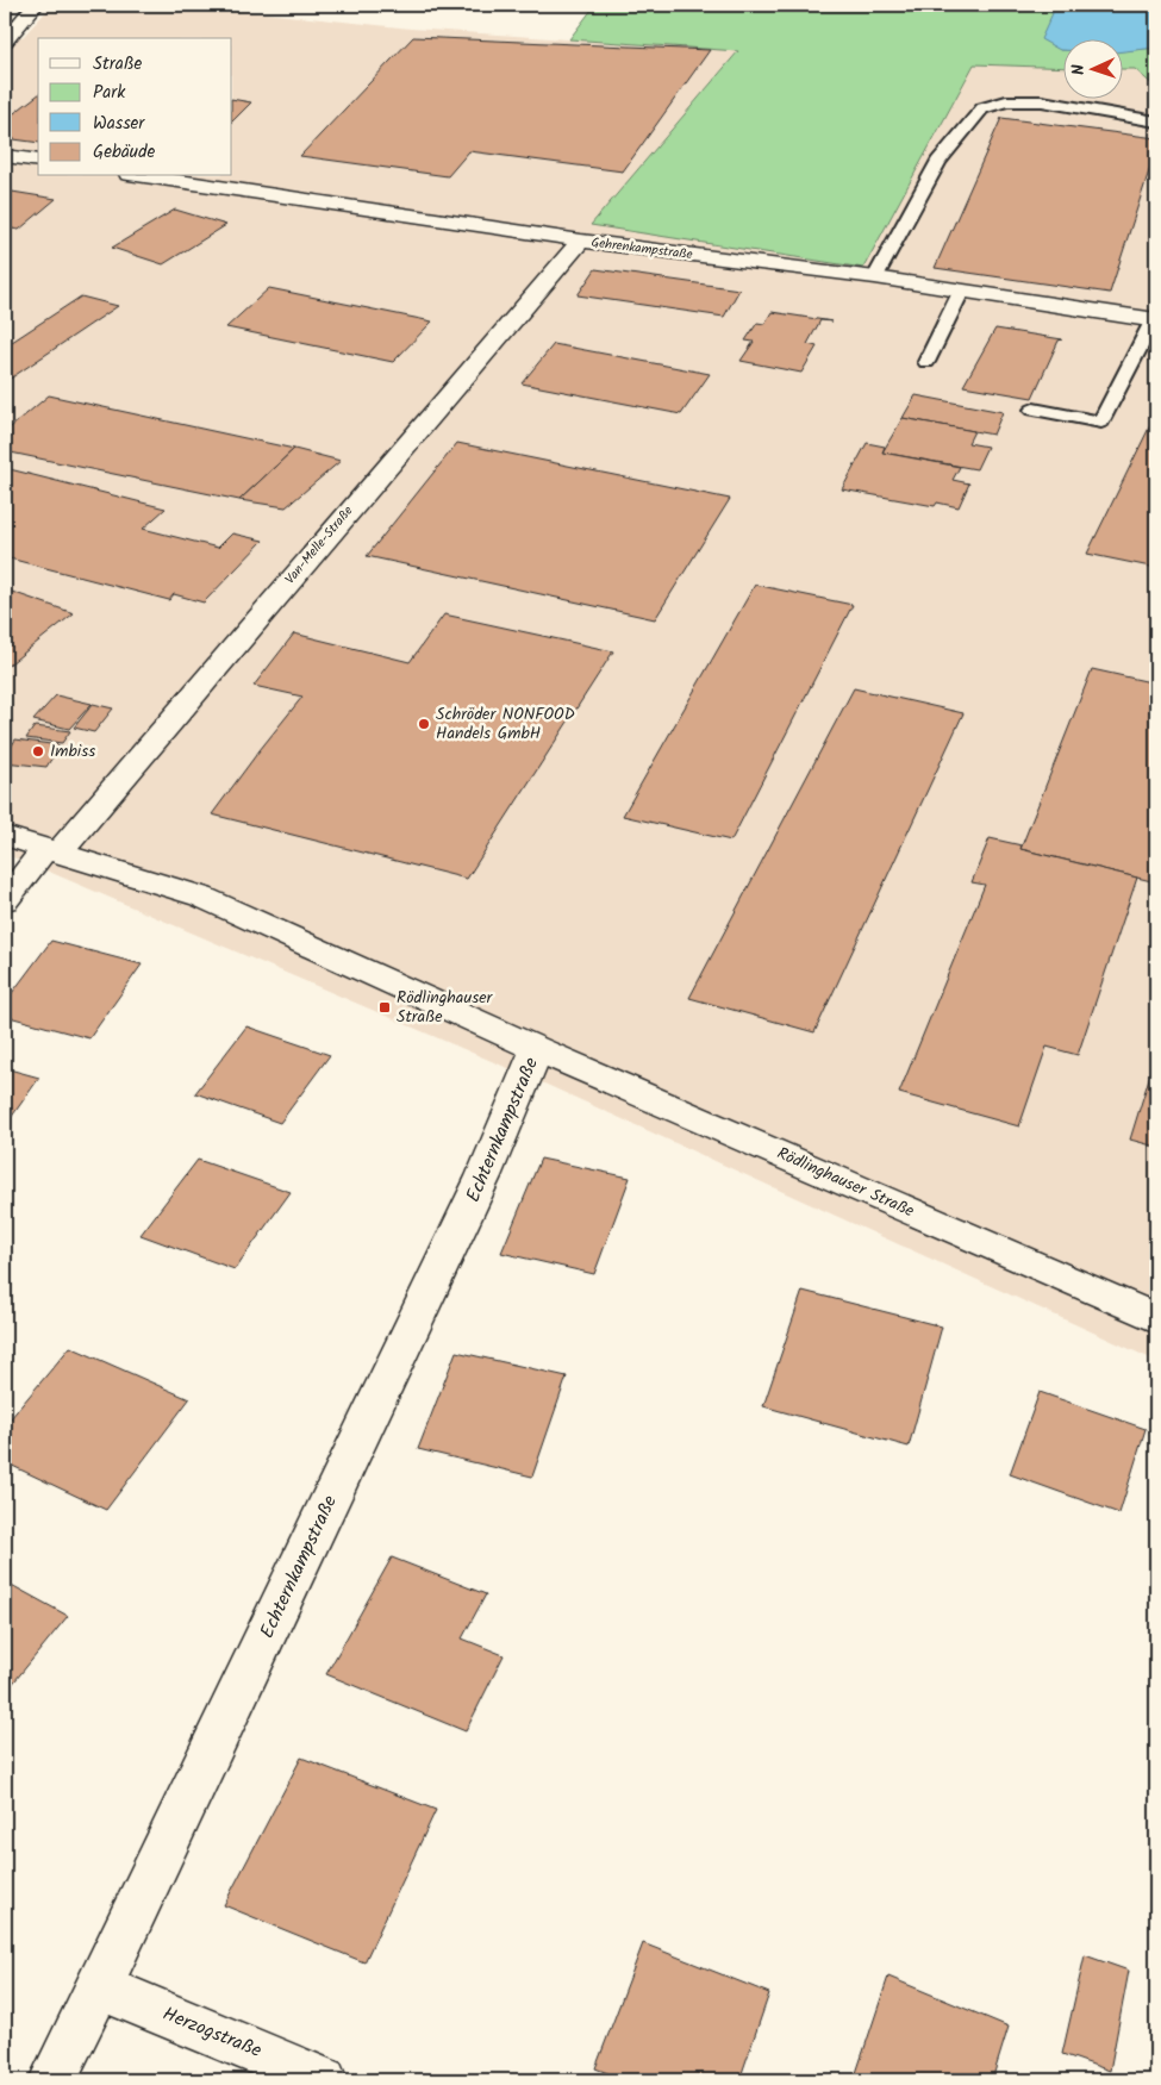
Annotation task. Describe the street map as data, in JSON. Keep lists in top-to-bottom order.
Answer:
{
  "streets": {
    "street": [
      "Gehrenkampstraße",
      "Van-Melle-Straße",
      "Echternkampstraße",
      "Rödlinghauser Straße",
      "Herzogstraße"
    ]
  },
  "crossings": [
    ["Gehrenkampstraße", "Van-Melle-Straße"],
    ["Van-Melle-Straße", "Rödlinghauser Straße"],
    ["Echternkampstraße", "Rödlinghauser Straße"],
    ["Echternkampstraße", "Herzogstraße"]
  ],
  "places": {
    "other": ["Schröder NONFOOD Handels GmbH", "Imbiss"],
    "transit": ["Rödlinghauser Straße"]
  },
  "legend": [
    "Straße",
    "Park",
    "Wasser",
    "Gebäude"
  ],
  "north": "left"
}
